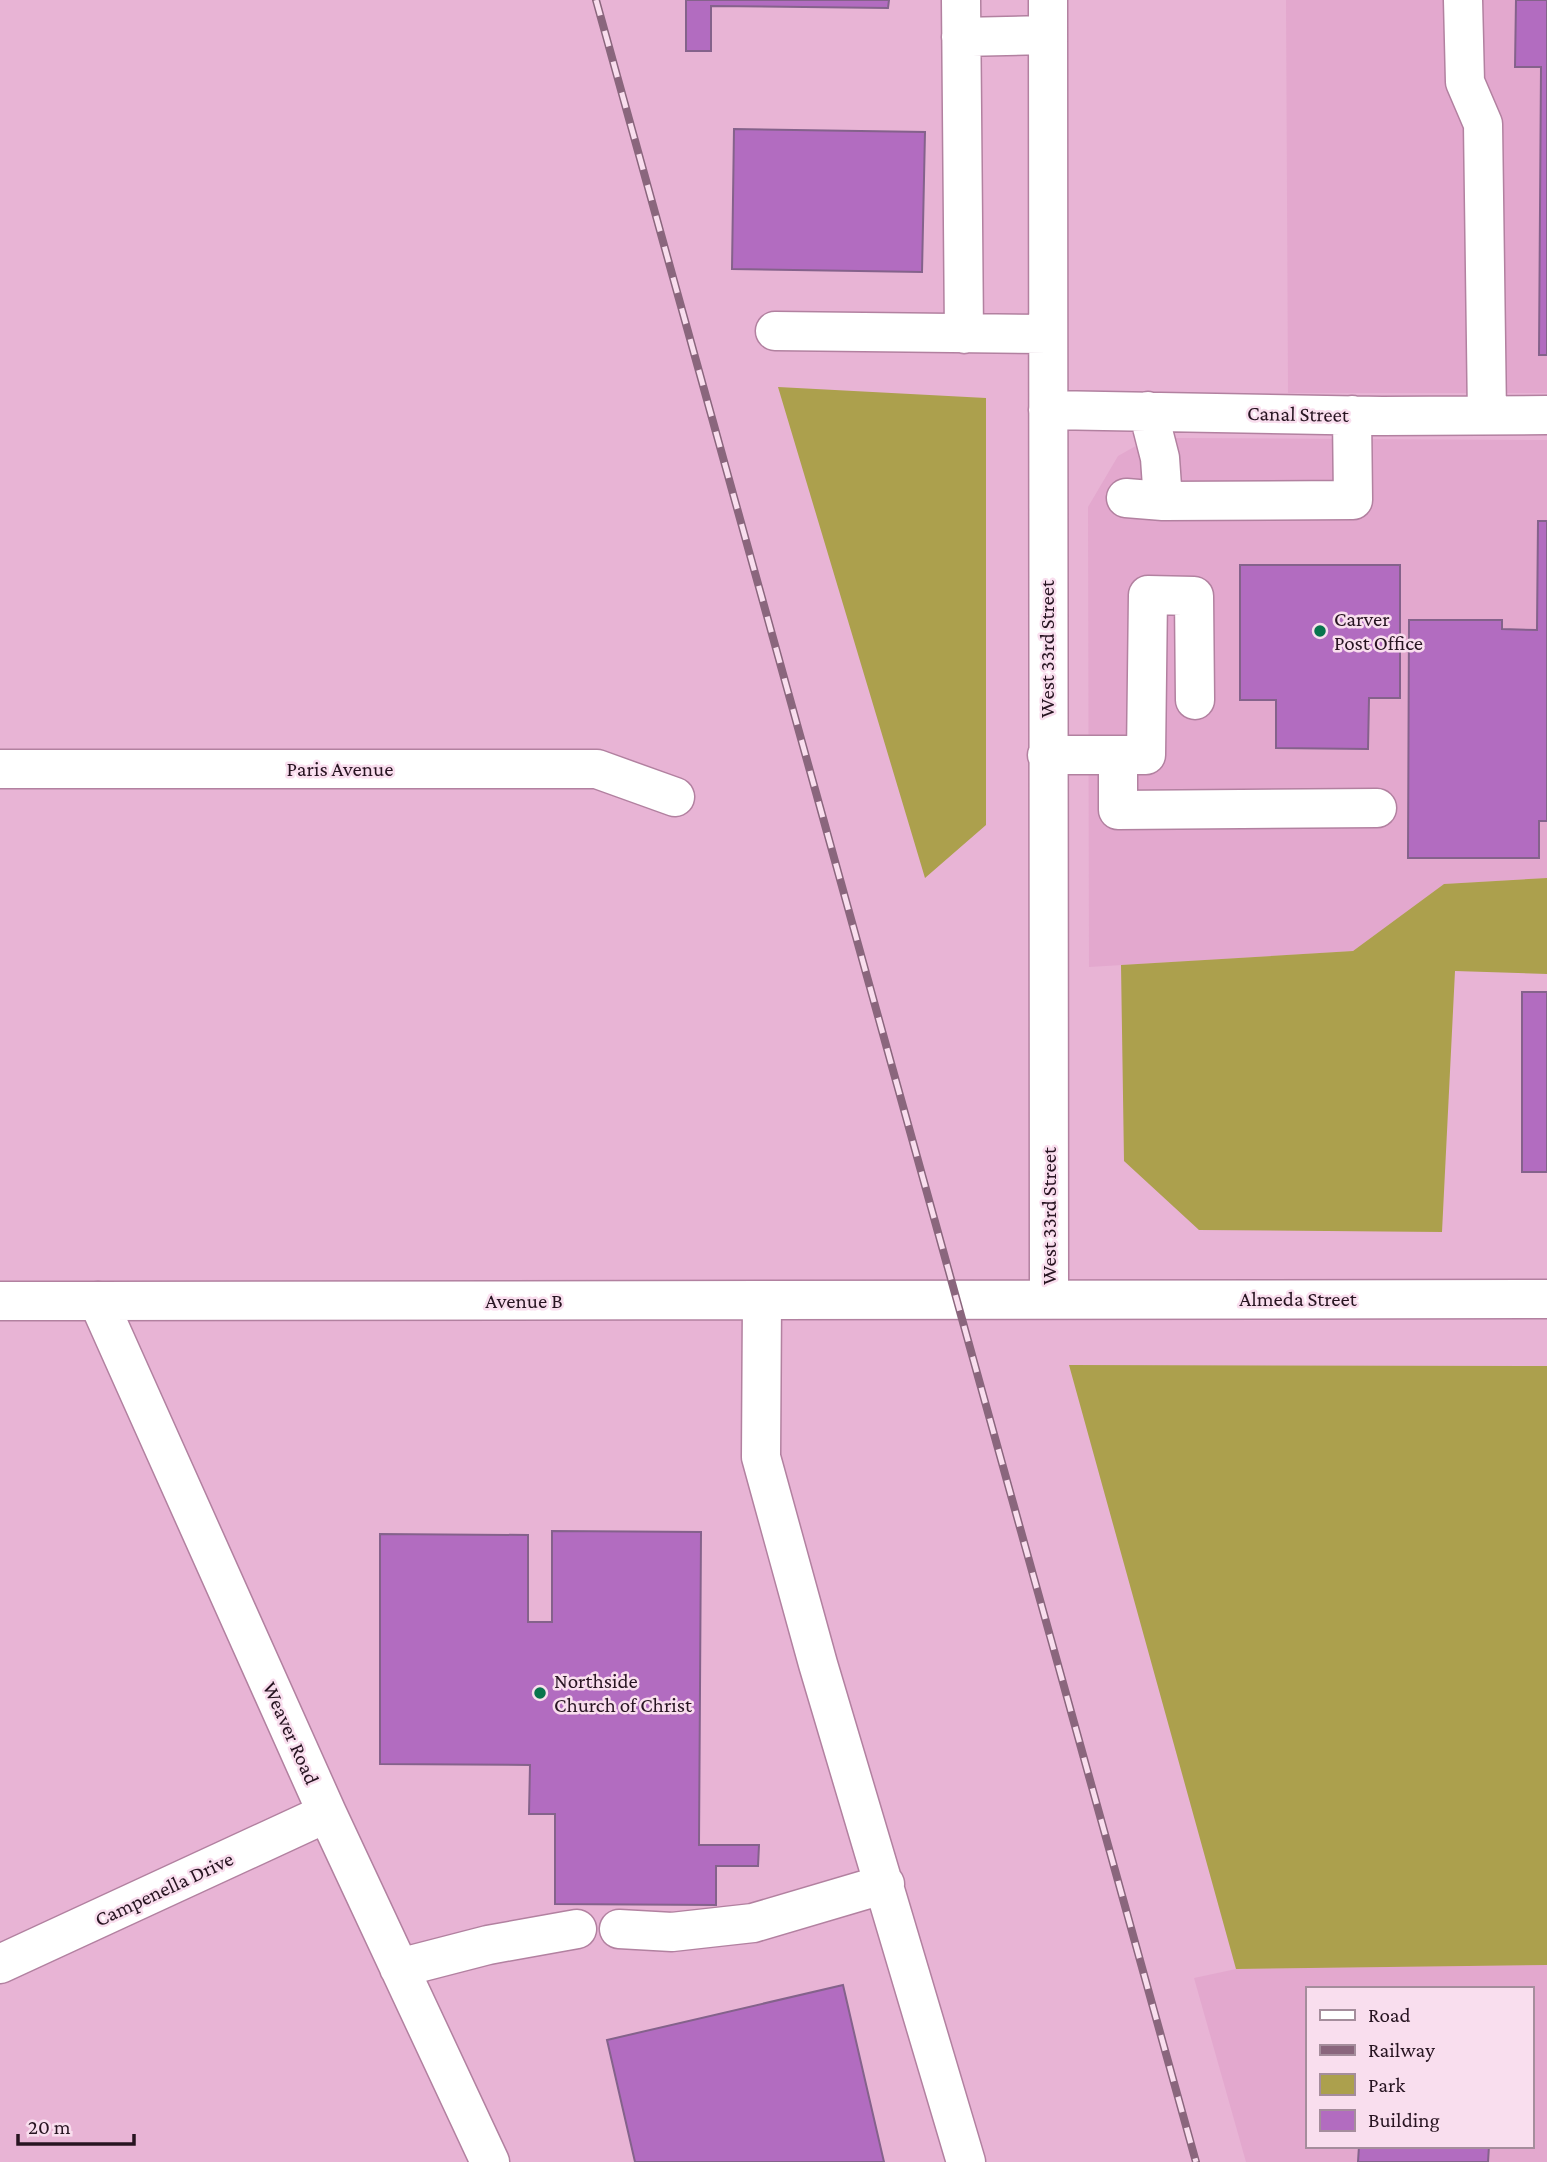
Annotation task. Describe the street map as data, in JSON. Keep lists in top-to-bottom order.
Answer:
{
  "streets": {
    "street": [
      "Canal Street",
      "West 33rd Street",
      "Paris Avenue",
      "Almeda Street",
      "Avenue B",
      "Weaver Road",
      "Campenella Drive"
    ]
  },
  "crossings": [
    ["Canal Street", "West 33rd Street"],
    ["West 33rd Street", "Almeda Street"],
    ["West 33rd Street", "Avenue B"],
    ["Almeda Street", "Avenue B"],
    ["Avenue B", "Weaver Road"],
    ["Weaver Road", "Campenella Drive"]
  ],
  "places": ["Carver Post Office", "Northside Church of Christ"],
  "legend": [
    "Road",
    "Railway",
    "Park",
    "Building"
  ],
  "scale_bar": "20 m"
}
